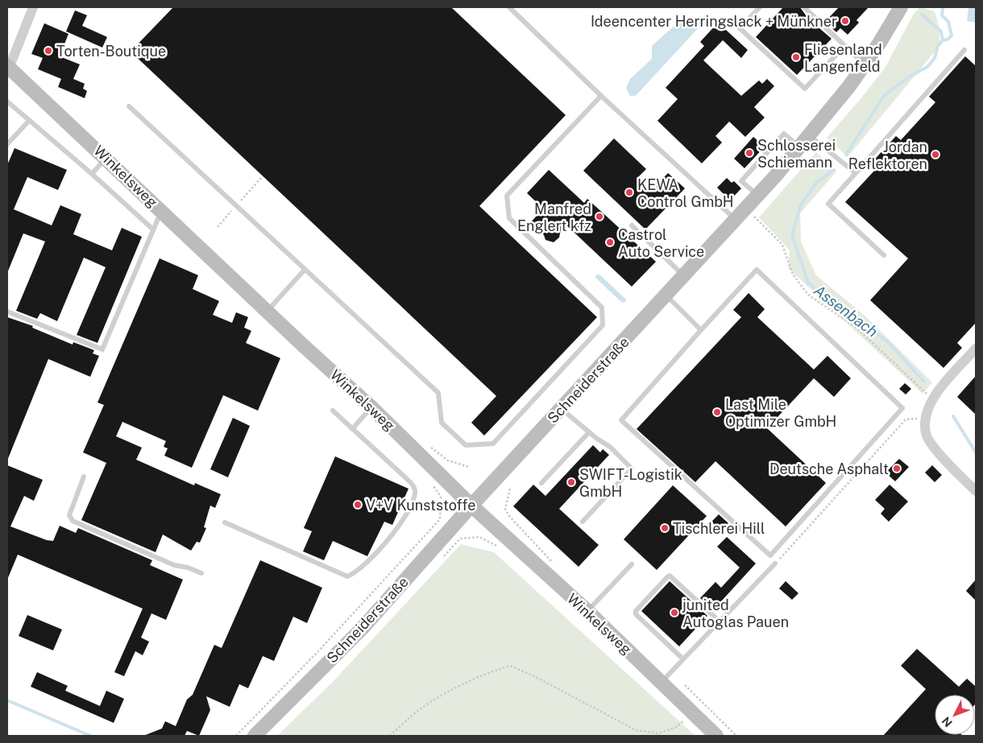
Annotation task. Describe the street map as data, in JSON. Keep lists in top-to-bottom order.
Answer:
{
  "streets": {
    "main road": ["Winkelsweg", "Schneiderstraße"]
  },
  "crossings": [
    ["Winkelsweg", "Schneiderstraße"]
  ],
  "water": ["Assenbach"],
  "places": [
    "Ideencenter Herringslack + Münkner",
    "Torten-Boutique",
    "Fliesenland Langenfeld",
    "Schlosserei Schiemann",
    "Jordan Reflektoren",
    "KEWA Control GmbH",
    "Manfred Englert kfz",
    "Castrol Auto Service",
    "Last Mile Optimizer GmbH",
    "Deutsche Asphalt",
    "SWIFT-Logistik GmbH",
    "V+V Kunststoffe",
    "Tischlerei Hill",
    "junited Autoglas Pauen"
  ],
  "north": "bottom left"
}
